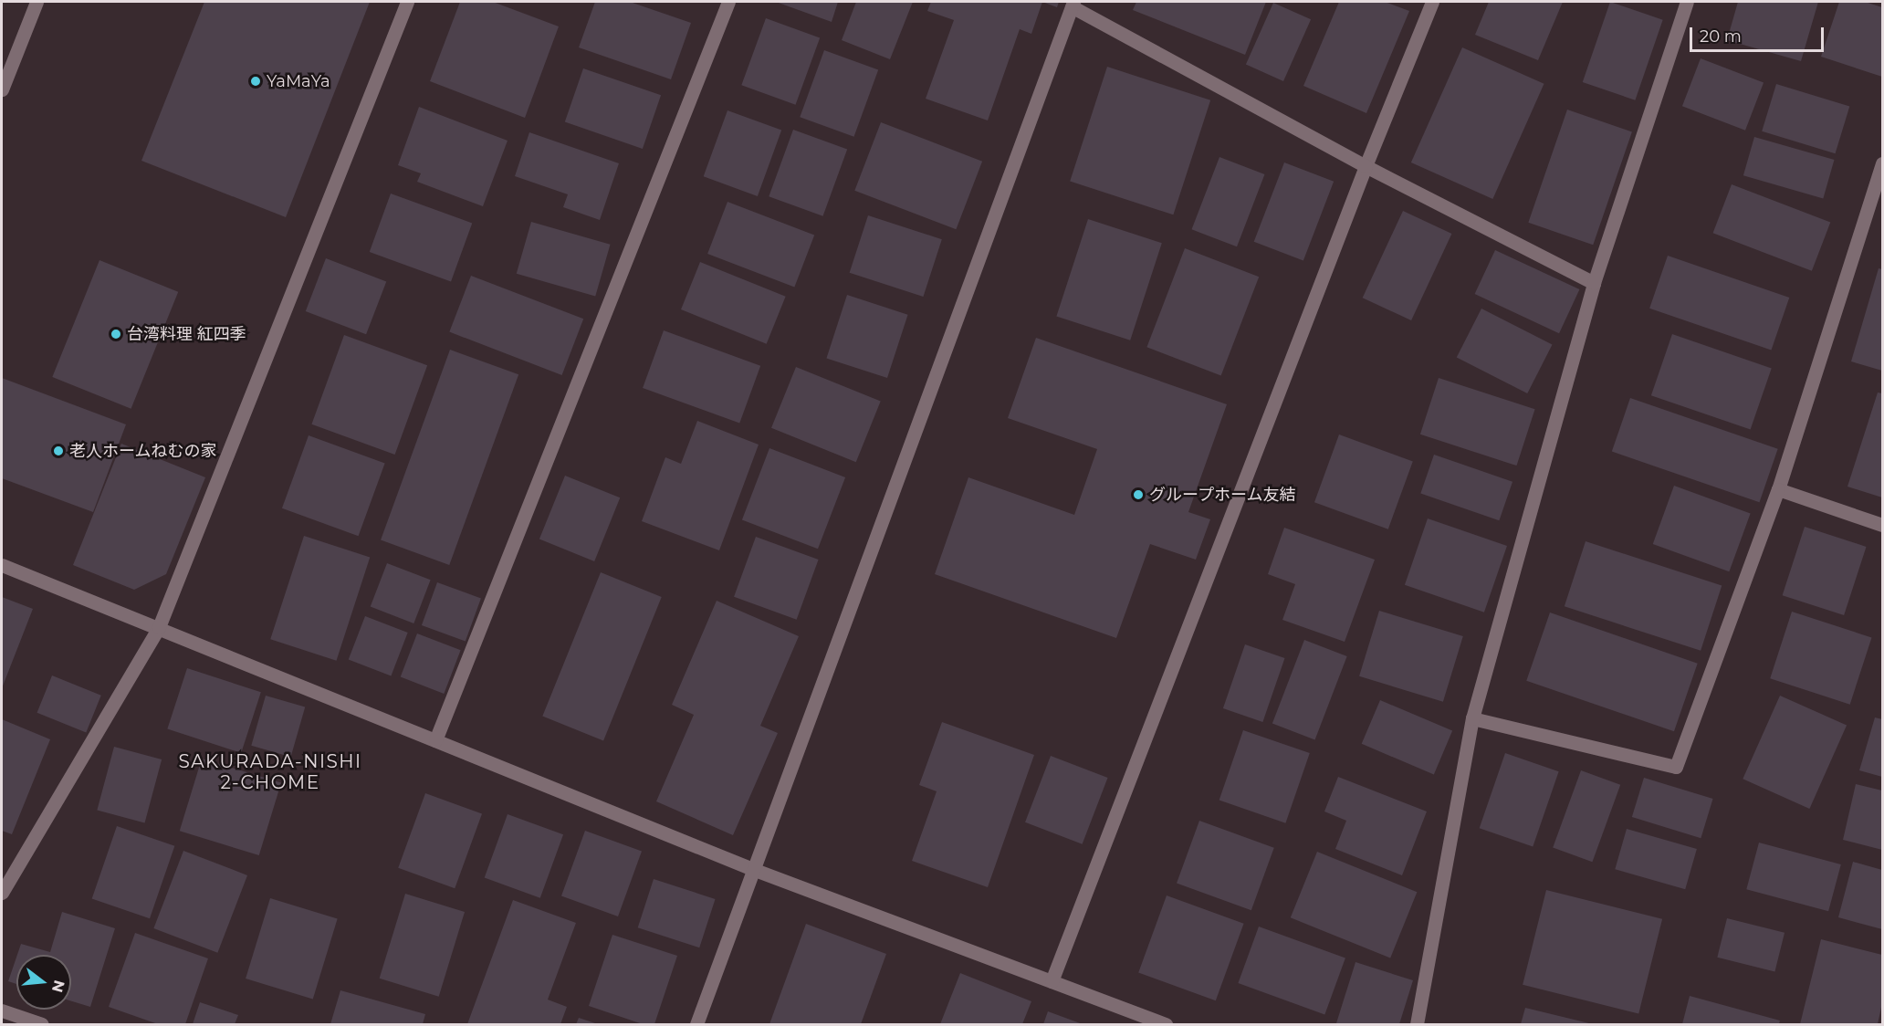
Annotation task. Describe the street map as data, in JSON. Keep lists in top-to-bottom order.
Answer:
{
  "districts": ["SAKURADA-NISHI 2-CHOME"],
  "places": [
    "YaMaYa",
    "台湾料理 紅四季",
    "老人ホームねむの家",
    "グループホーム友結"
  ],
  "scale_bar": "20 m",
  "north": "right"
}
